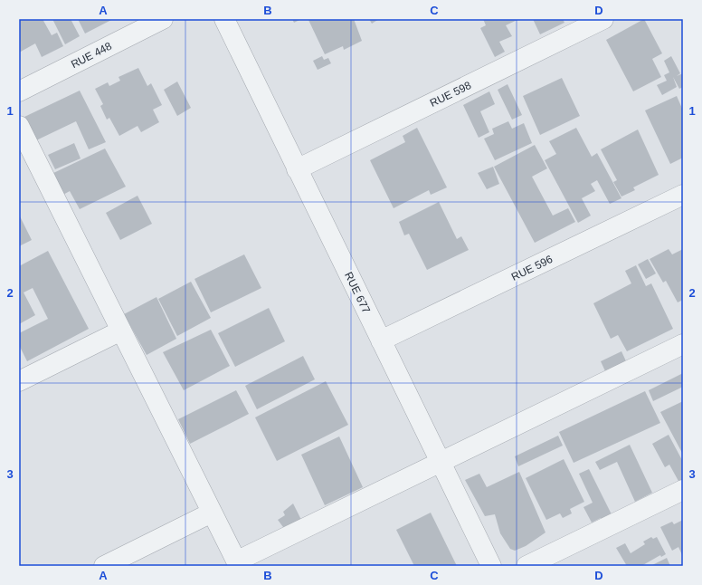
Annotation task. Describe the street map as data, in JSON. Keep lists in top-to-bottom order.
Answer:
{
  "streets": {
    "street": [
      "RUE 448",
      "RUE 598",
      "RUE 596",
      "RUE 677"
    ]
  },
  "crossings": [
    ["RUE 598", "RUE 677"],
    ["RUE 596", "RUE 677"]
  ],
  "grid": {
    "columns": [
      "A",
      "B",
      "C",
      "D"
    ],
    "rows": ["1", "2", "3"]
  }
}
